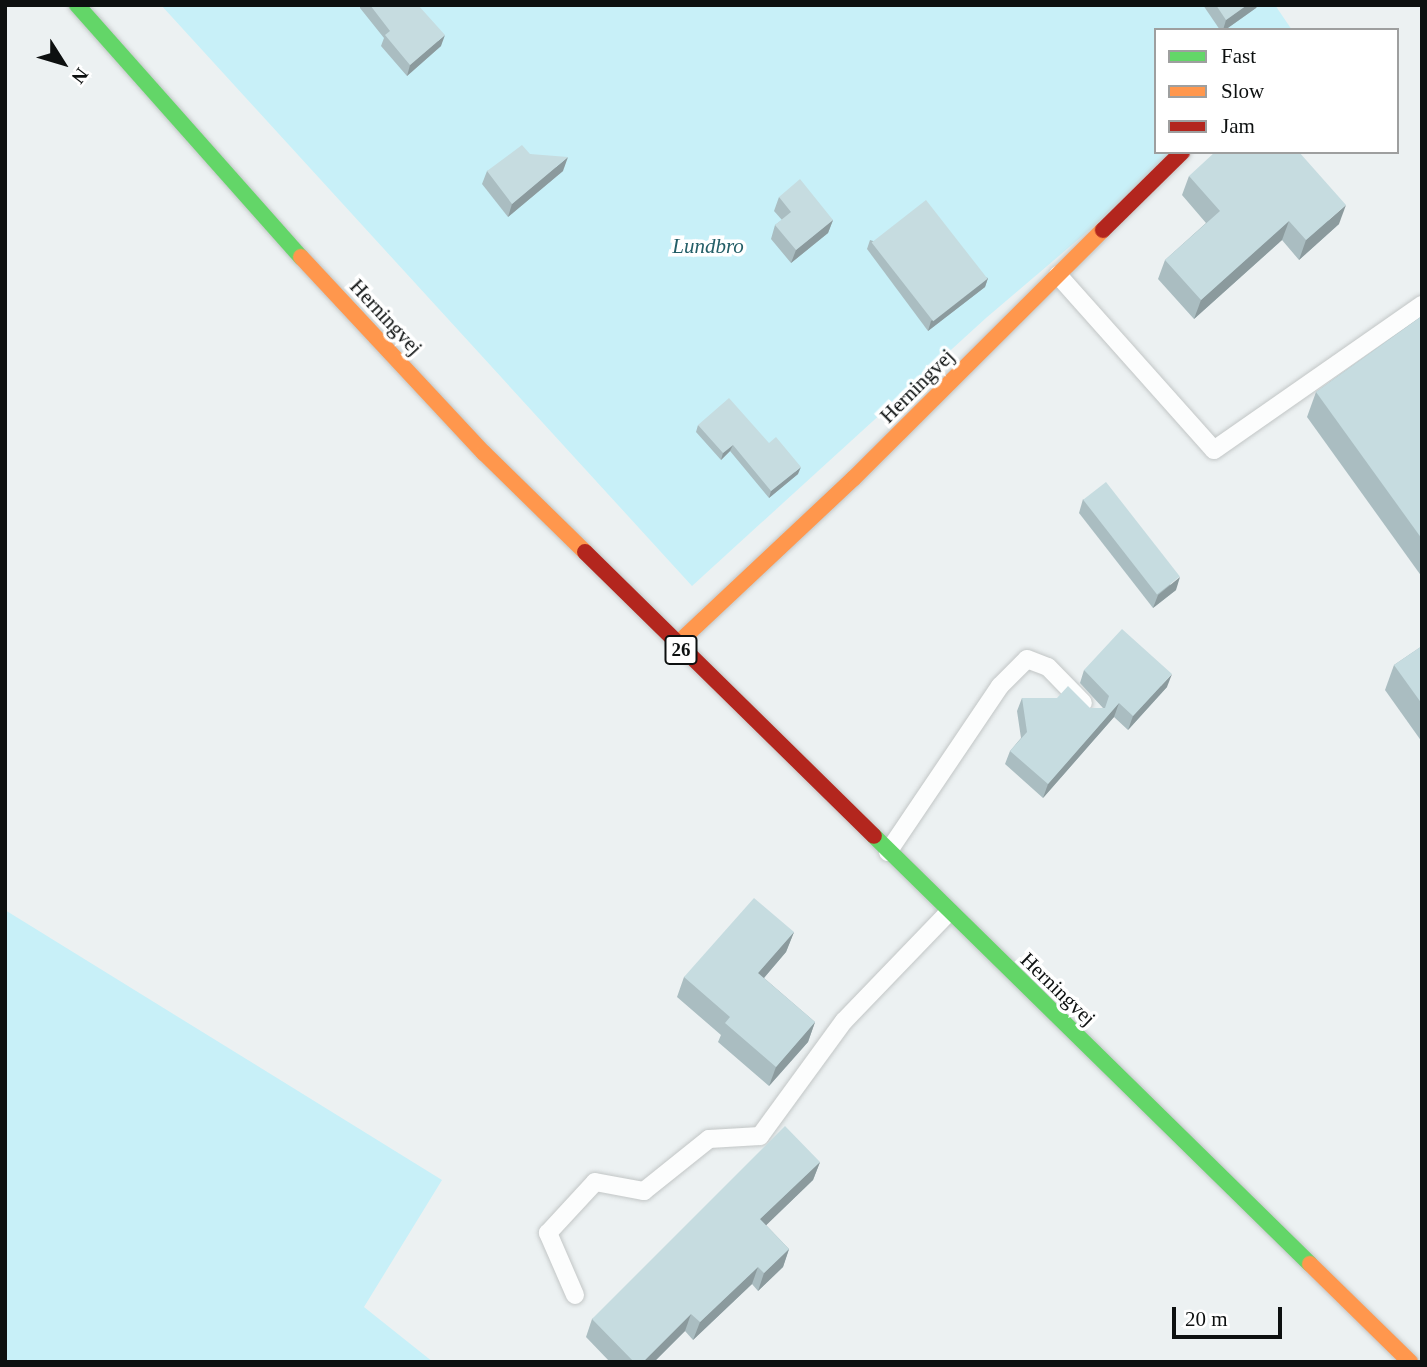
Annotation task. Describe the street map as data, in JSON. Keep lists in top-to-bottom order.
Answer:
{
  "streets": {
    "main road": ["Herningvej", "26"]
  },
  "parks": ["Lundbro"],
  "legend": ["Fast", "Slow", "Jam"],
  "scale_bar": "20 m",
  "north": "bottom right"
}
